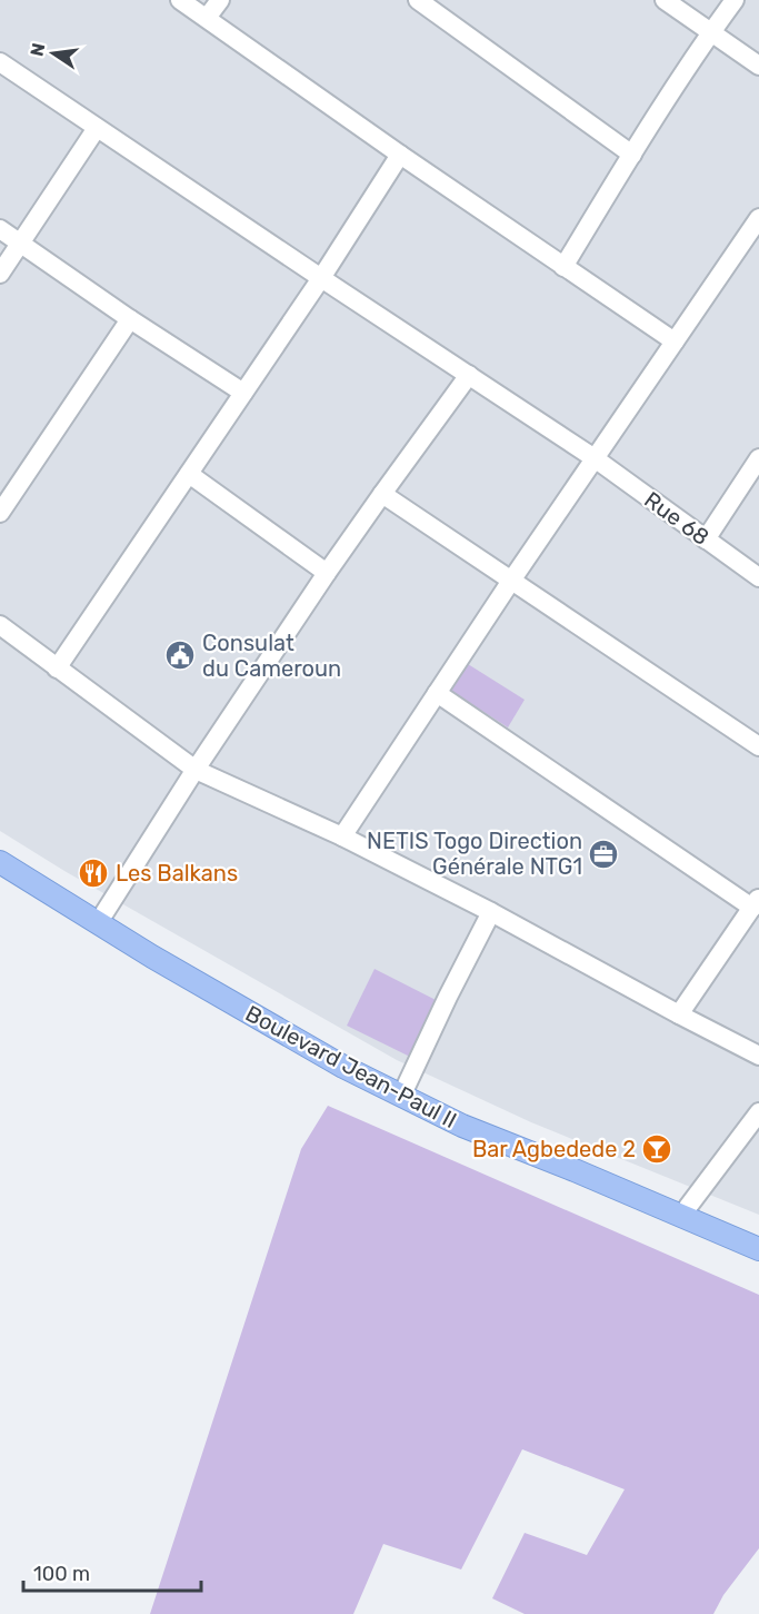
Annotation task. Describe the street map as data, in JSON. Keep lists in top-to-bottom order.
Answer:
{
  "streets": {
    "main road": ["Boulevard Jean-Paul II"],
    "street": ["Rue 68"]
  },
  "places": {
    "public building": ["Consulat du Cameroun"],
    "office": ["NETIS Togo Direction Générale NTG1"],
    "restaurant": ["Les Balkans"],
    "bar": ["Bar Agbedede 2"]
  },
  "scale_bar": "100 m",
  "north": "left"
}
